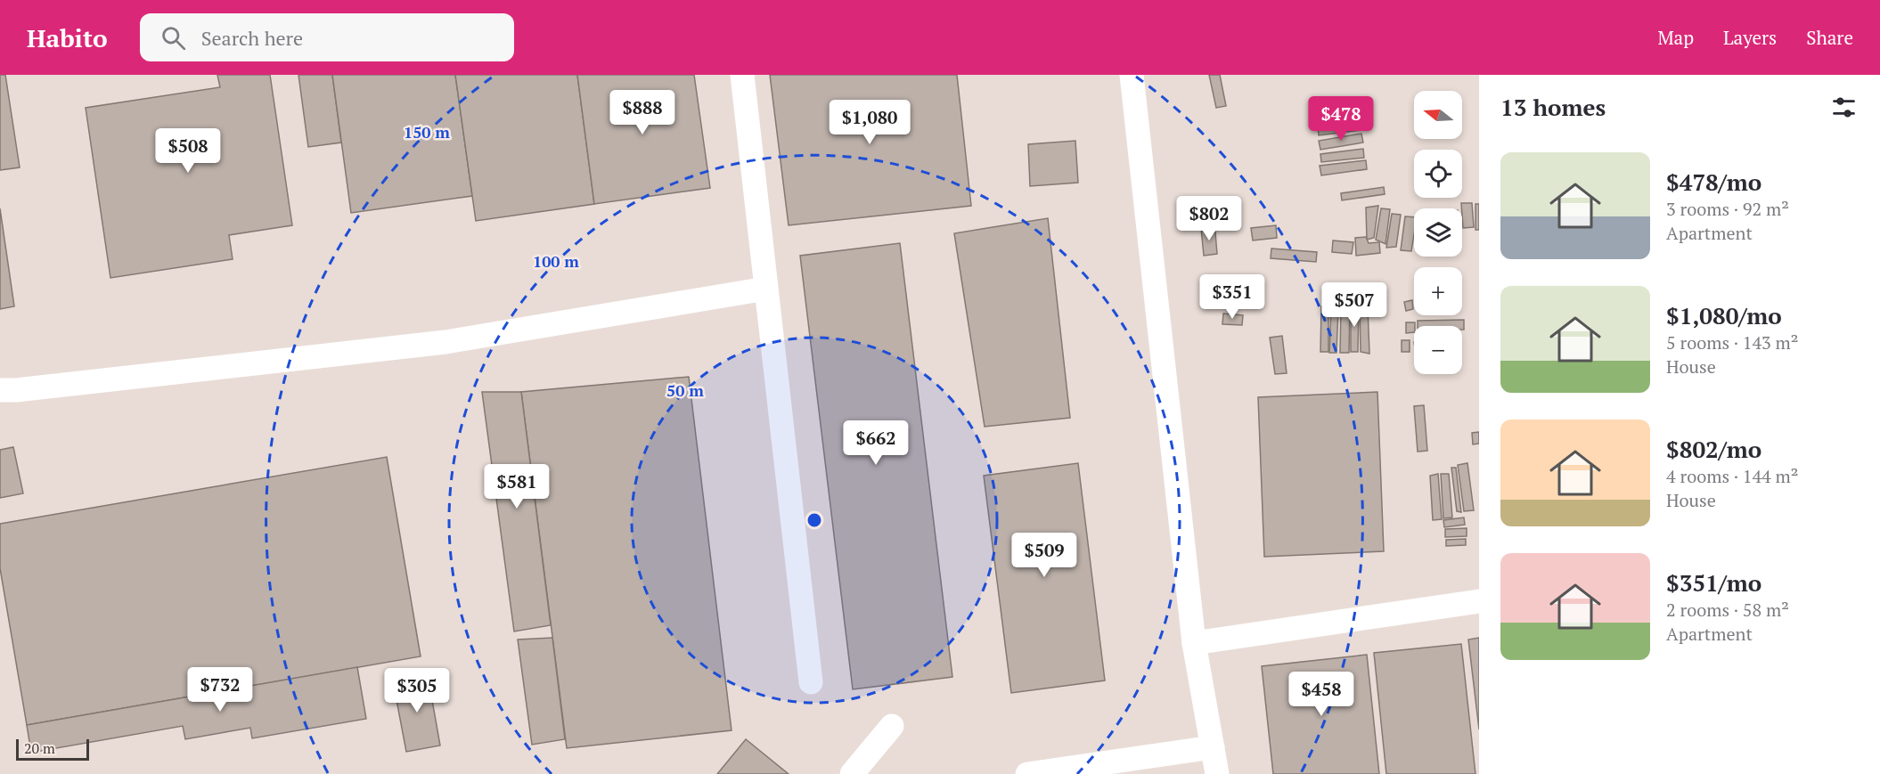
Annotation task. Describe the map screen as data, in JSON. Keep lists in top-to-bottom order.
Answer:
{
  "scale_bar": "20 m",
  "north": "left",
  "page": {
    "header": "Habito",
    "search": "Search here",
    "nav": ["Map", "Layers", "Share"],
    "heading": "13 homes",
    "price": [
      "$888",
      "$478",
      "$1,080",
      "$508",
      "$802",
      "$351",
      "$507",
      "$662",
      "$581",
      "$509",
      "$732",
      "$305",
      "$458"
    ],
    "map_buttons": ["+", "−"],
    "list": [
      {
        "name": "$478/mo",
        "note": "3 rooms · 92 m² · Apartment"
      },
      {
        "name": "$1,080/mo",
        "note": "5 rooms · 143 m² · House"
      },
      {
        "name": "$802/mo",
        "note": "4 rooms · 144 m² · House"
      },
      {
        "name": "$351/mo",
        "note": "2 rooms · 58 m² · Apartment"
      }
    ],
    "scale": "20 m"
  },
  "rings": ["150 m", "100 m", "50 m"]
}
